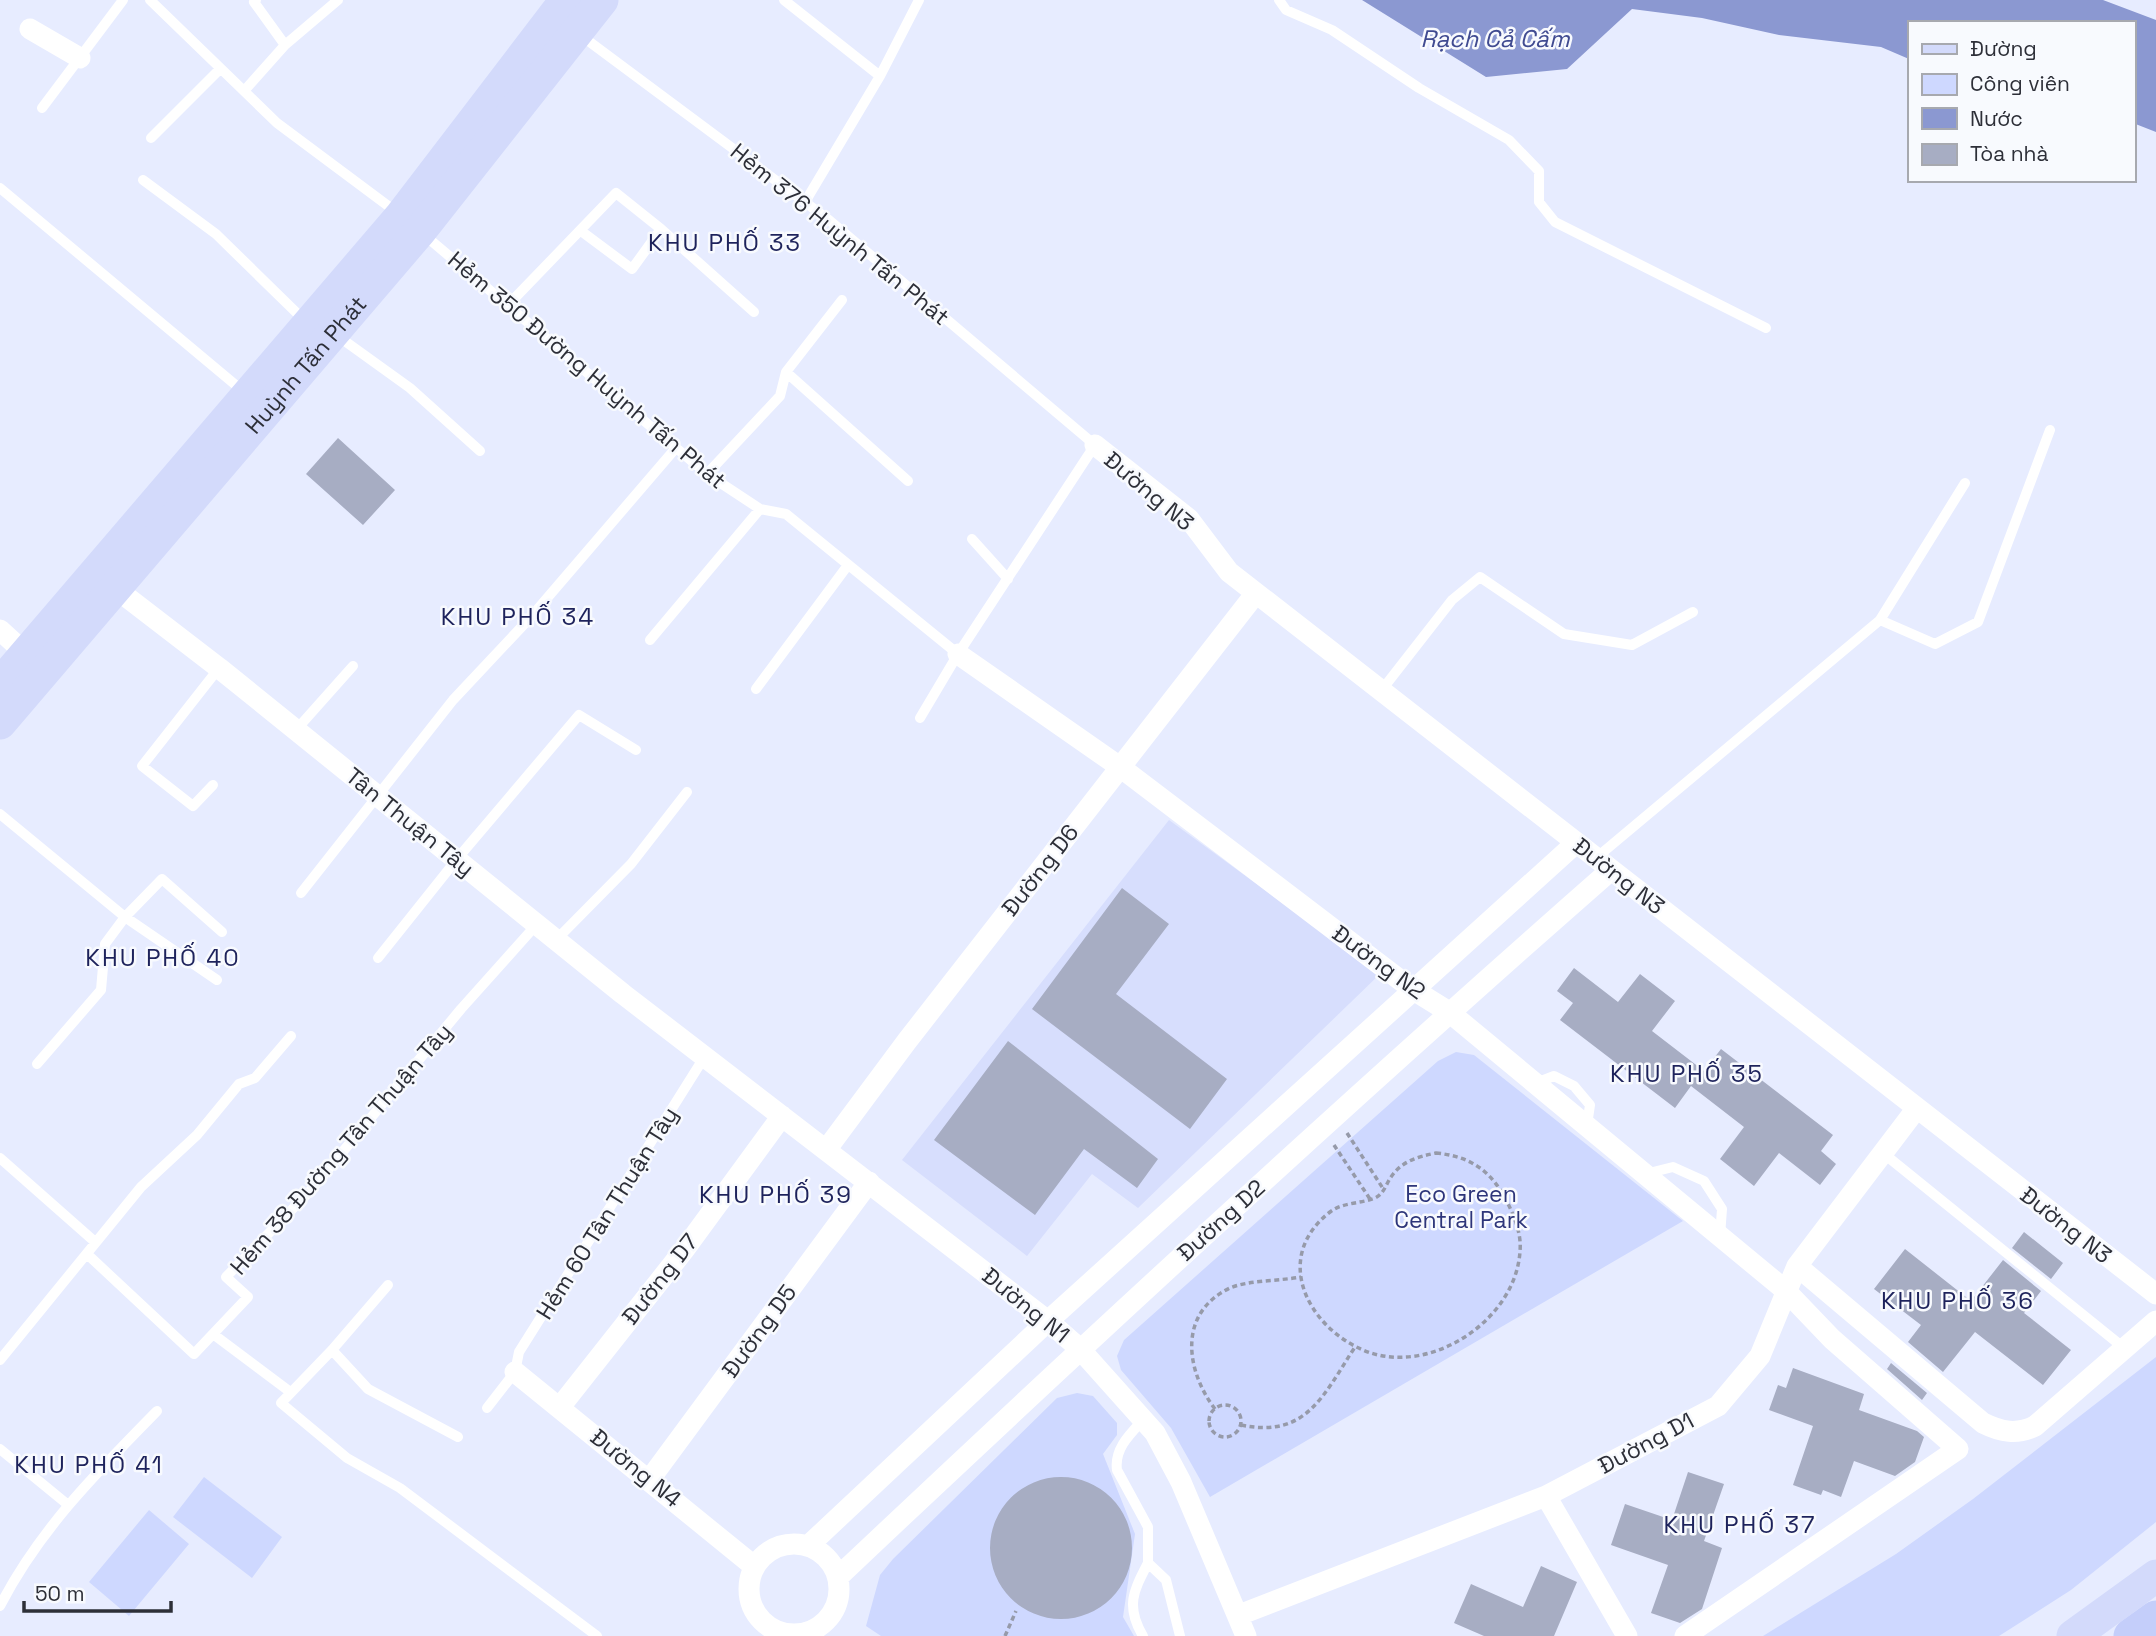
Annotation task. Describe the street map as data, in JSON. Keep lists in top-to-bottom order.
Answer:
{
  "streets": {
    "main road": ["Huỳnh Tấn Phát"],
    "street": [
      "Đường N3",
      "Tân Thuận Tây",
      "Đường D6",
      "Đường N2",
      "Đường D2",
      "Đường D7",
      "Đường N1",
      "Đường D5",
      "Đường D1",
      "Đường N4"
    ],
    "lane": [
      "Hẻm 376 Huỳnh Tấn Phát",
      "Hẻm 350 Đường Huỳnh Tấn Phát",
      "Hẻm 38 Đường Tân Thuận Tây",
      "Hẻm 60 Tân Thuận Tây"
    ]
  },
  "crossings": [
    ["Hẻm 376 Huỳnh Tấn Phát", "Huỳnh Tấn Phát"],
    ["Hẻm 376 Huỳnh Tấn Phát", "Đường N3"],
    ["Huỳnh Tấn Phát", "Hẻm 350 Đường Huỳnh Tấn Phát"],
    ["Huỳnh Tấn Phát", "Tân Thuận Tây"],
    ["Hẻm 350 Đường Huỳnh Tấn Phát", "Đường N2"],
    ["Đường N3", "Đường D6"],
    ["Đường N3", "Đường D2"],
    ["Đường N3", "Đường D1"],
    ["Tân Thuận Tây", "Hẻm 38 Đường Tân Thuận Tây"],
    ["Tân Thuận Tây", "Hẻm 60 Tân Thuận Tây"],
    ["Tân Thuận Tây", "Đường N1"],
    ["Đường D6", "Đường N2"],
    ["Đường D6", "Đường N1"],
    ["Đường N2", "Đường D2"],
    ["Đường N2", "Đường D1"],
    ["Hẻm 60 Tân Thuận Tây", "Đường N1"],
    ["Hẻm 60 Tân Thuận Tây", "Đường N4"],
    ["Đường D2", "Đường N1"],
    ["Đường D2", "Đường N4"],
    ["Đường D7", "Đường N1"],
    ["Đường D7", "Đường N4"],
    ["Đường N1", "Đường D5"],
    ["Đường N1", "Đường D1"],
    ["Đường D5", "Đường N4"]
  ],
  "districts": [
    "KHU PHỐ 33",
    "KHU PHỐ 34",
    "KHU PHỐ 40",
    "KHU PHỐ 35",
    "KHU PHỐ 39",
    "KHU PHỐ 36",
    "KHU PHỐ 41",
    "KHU PHỐ 37"
  ],
  "water": ["Rạch Cả Cấm"],
  "parks": ["Eco Green Central Park"],
  "legend": [
    "Đường",
    "Công viên",
    "Nước",
    "Tòa nhà"
  ],
  "scale_bar": "50 m"
}
